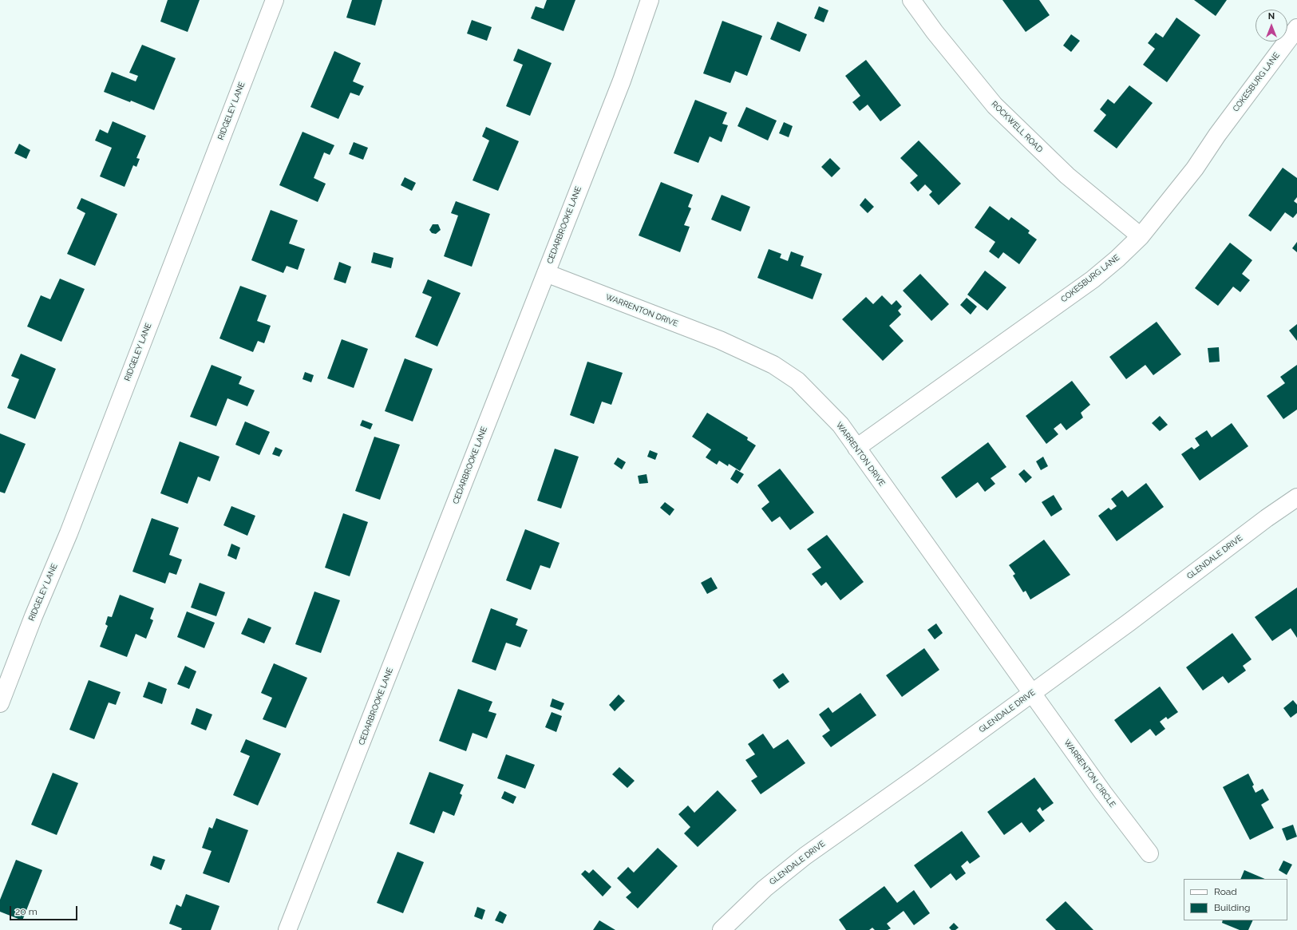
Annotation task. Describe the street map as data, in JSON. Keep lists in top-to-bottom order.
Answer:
{
  "streets": {
    "street": [
      "COKESBURG LANE",
      "RIDGELEY LANE",
      "ROCKWELL ROAD",
      "CEDARBROOKE LANE",
      "WARRENTON DRIVE",
      "GLENDALE DRIVE",
      "WARRENTON CIRCLE"
    ]
  },
  "crossings": [
    ["COKESBURG LANE", "ROCKWELL ROAD"],
    ["COKESBURG LANE", "WARRENTON DRIVE"],
    ["CEDARBROOKE LANE", "WARRENTON DRIVE"],
    ["WARRENTON DRIVE", "GLENDALE DRIVE"],
    ["WARRENTON DRIVE", "WARRENTON CIRCLE"],
    ["GLENDALE DRIVE", "WARRENTON CIRCLE"]
  ],
  "legend": ["Road", "Building"],
  "scale_bar": "20 m",
  "north": "top"
}
